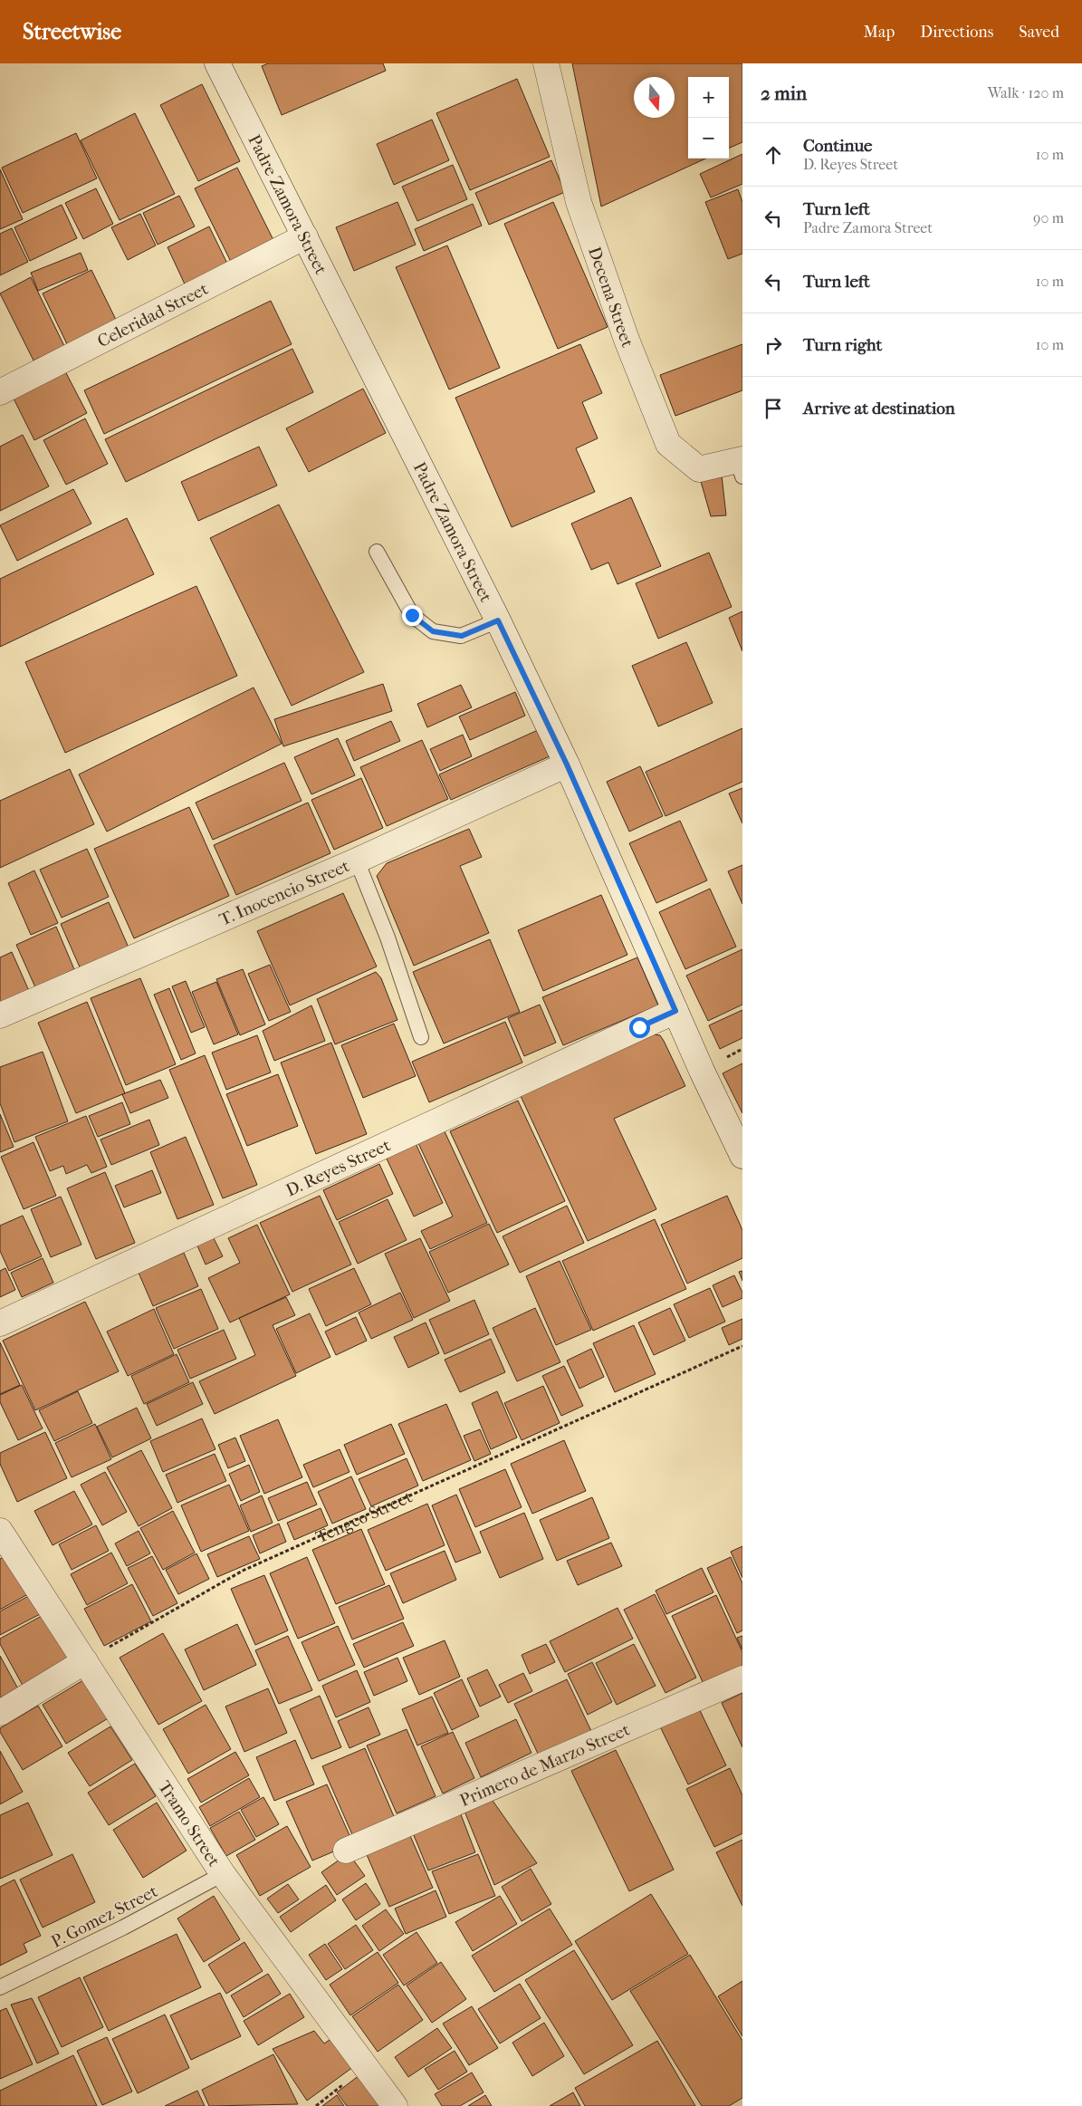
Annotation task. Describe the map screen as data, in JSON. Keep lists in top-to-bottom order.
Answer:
{
  "streets": {
    "street": [
      "Padre Zamora Street",
      "Decena Street",
      "Celeridad Street",
      "T. Inocencio Street",
      "D. Reyes Street",
      "Primero de Marzo Street",
      "Tramo Street"
    ],
    "lane": ["P. Gomez Street"],
    "path": ["Tengco Street"]
  },
  "crossings": [
    ["Padre Zamora Street", "Celeridad Street"],
    ["Padre Zamora Street", "T. Inocencio Street"],
    ["Padre Zamora Street", "D. Reyes Street"],
    ["Tengco Street", "Tramo Street"],
    ["Tramo Street", "P. Gomez Street"]
  ],
  "north": "bottom",
  "page": {
    "header": "Streetwise",
    "nav": ["Map", "Directions", "Saved"],
    "heading": ["2 min", "Walk · 120 m"],
    "map_buttons": ["+", "−"],
    "list": [
      ["Continue", "D. Reyes Street", "10 m"],
      ["Turn left", "Padre Zamora Street", "90 m"],
      ["Turn left", "10 m"],
      ["Turn right", "10 m"],
      "Arrive at destination"
    ]
  }
}
